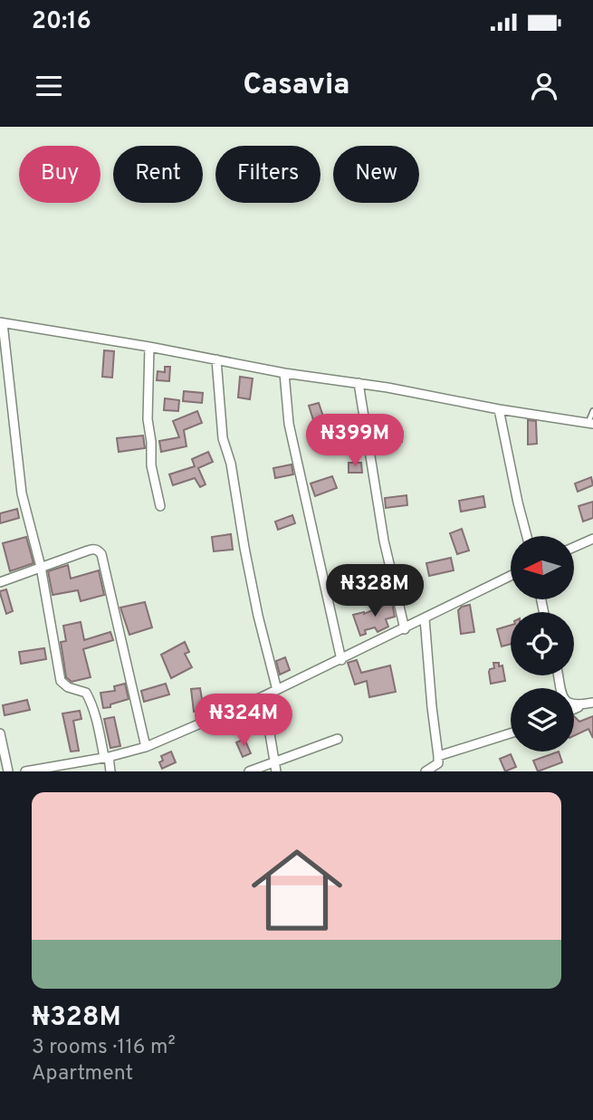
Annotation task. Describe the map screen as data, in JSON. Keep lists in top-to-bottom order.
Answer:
{
  "north": "left",
  "page": {
    "status": "20:16",
    "header": "Casavia",
    "chip": [
      "Buy",
      "Rent",
      "Filters",
      "New"
    ],
    "price": ["₦399M", "₦328M", "₦324M"],
    "list": [
      {
        "name": "₦328M",
        "note": "3 rooms · 116 m² · Apartment"
      }
    ]
  }
}
